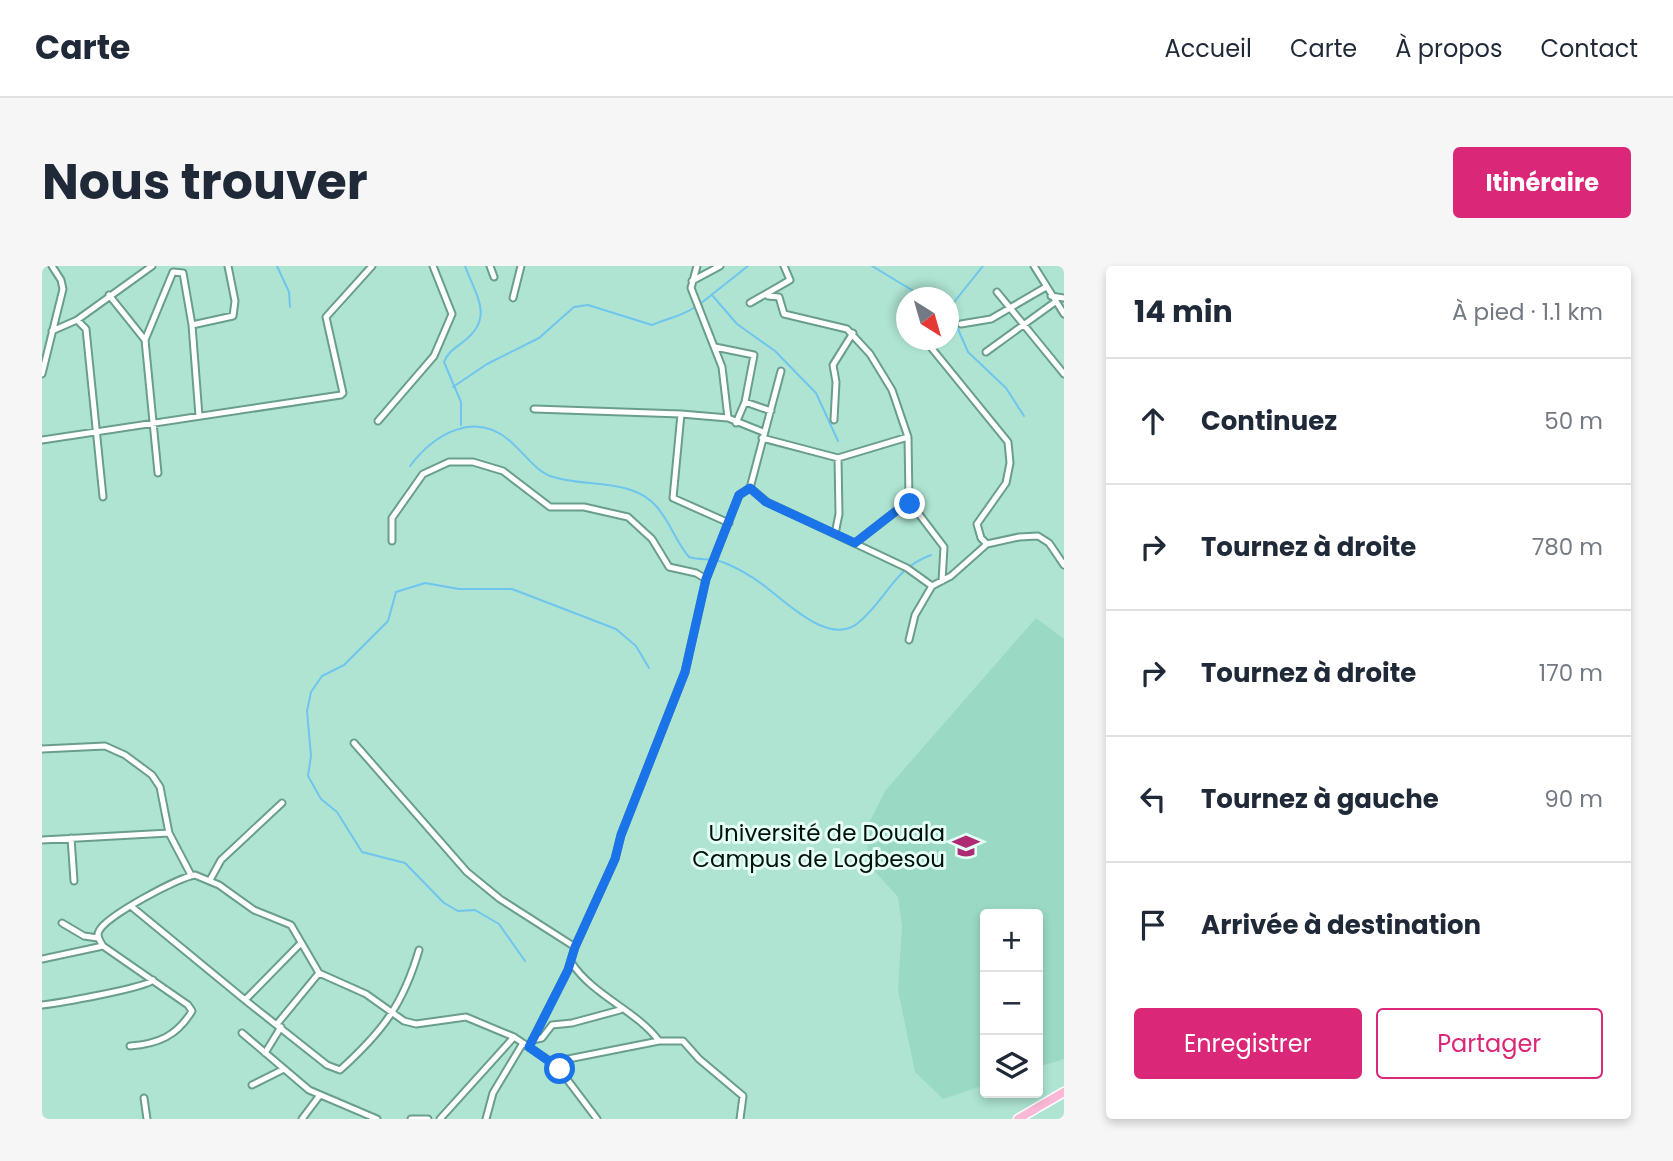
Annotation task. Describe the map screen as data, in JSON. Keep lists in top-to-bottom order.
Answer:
{
  "places": {
    "school or university": ["Université de Douala Campus de Logbesou"]
  },
  "north": "bottom right",
  "page": {
    "header": "Carte",
    "nav": [
      "Accueil",
      "Carte",
      "À propos",
      "Contact"
    ],
    "title": "Nous trouver",
    "buttons": [
      "Itinéraire",
      ["Enregistrer", "Partager"]
    ],
    "heading": ["14 min", "À pied · 1.1 km"],
    "list": [
      ["Continuez", "50 m"],
      ["Tournez à droite", "780 m"],
      ["Tournez à droite", "170 m"],
      ["Tournez à gauche", "90 m"],
      "Arrivée à destination"
    ],
    "map_buttons": ["+", "−"]
  }
}
